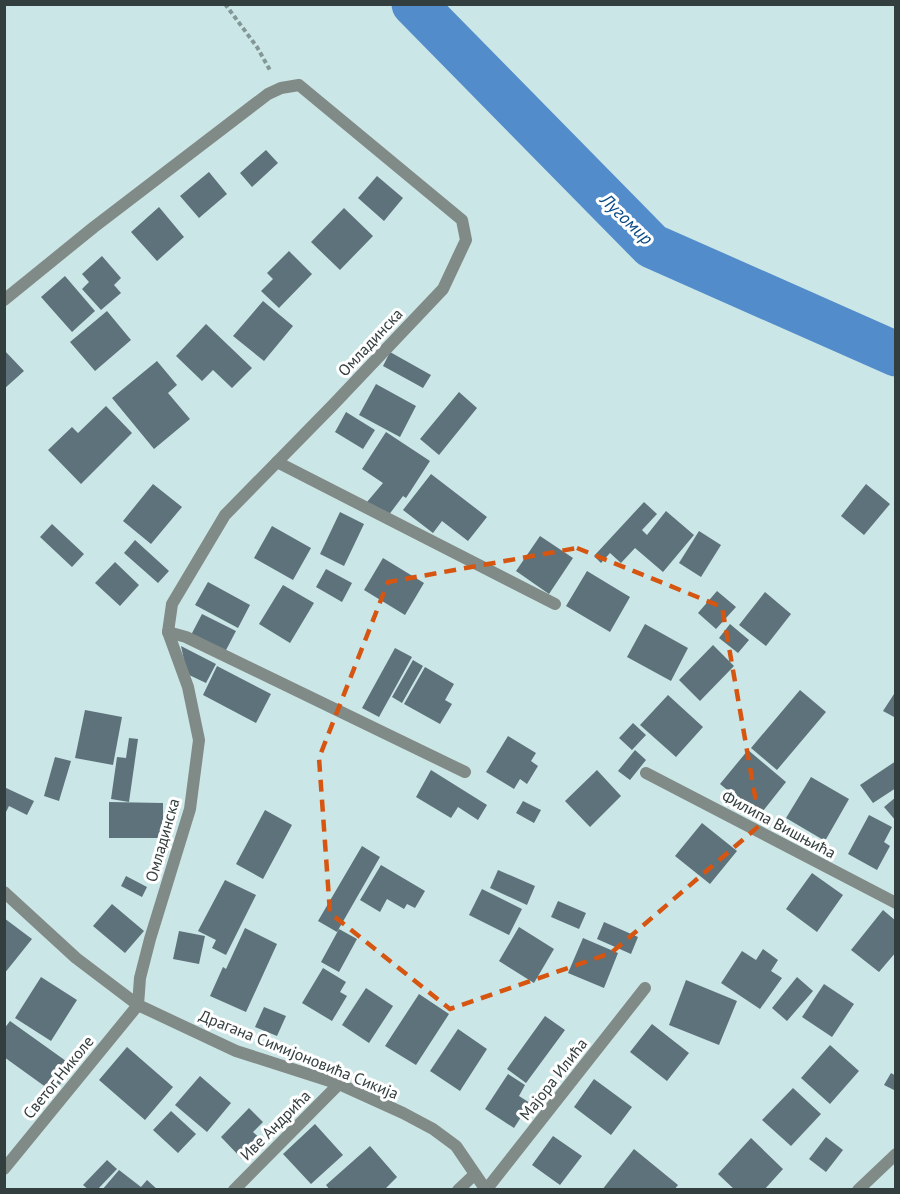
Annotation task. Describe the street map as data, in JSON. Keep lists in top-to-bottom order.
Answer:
{
  "streets": {
    "street": [
      "Омладинска",
      "Филипа Вишњића",
      "Драгана Симијоновића Сикија",
      "Светог Николе",
      "Мајора Илића",
      "Иве Андрића"
    ]
  },
  "crossings": [
    ["Омладинска", "Драгана Симијоновића Сикија"],
    ["Омладинска", "Светог Николе"],
    ["Драгана Симијоновића Сикија", "Светог Николе"],
    ["Драгана Симијоновића Сикија", "Мајора Илића"],
    ["Драгана Симијоновића Сикија", "Иве Андрића"]
  ],
  "water": ["Лугомир"]
}
